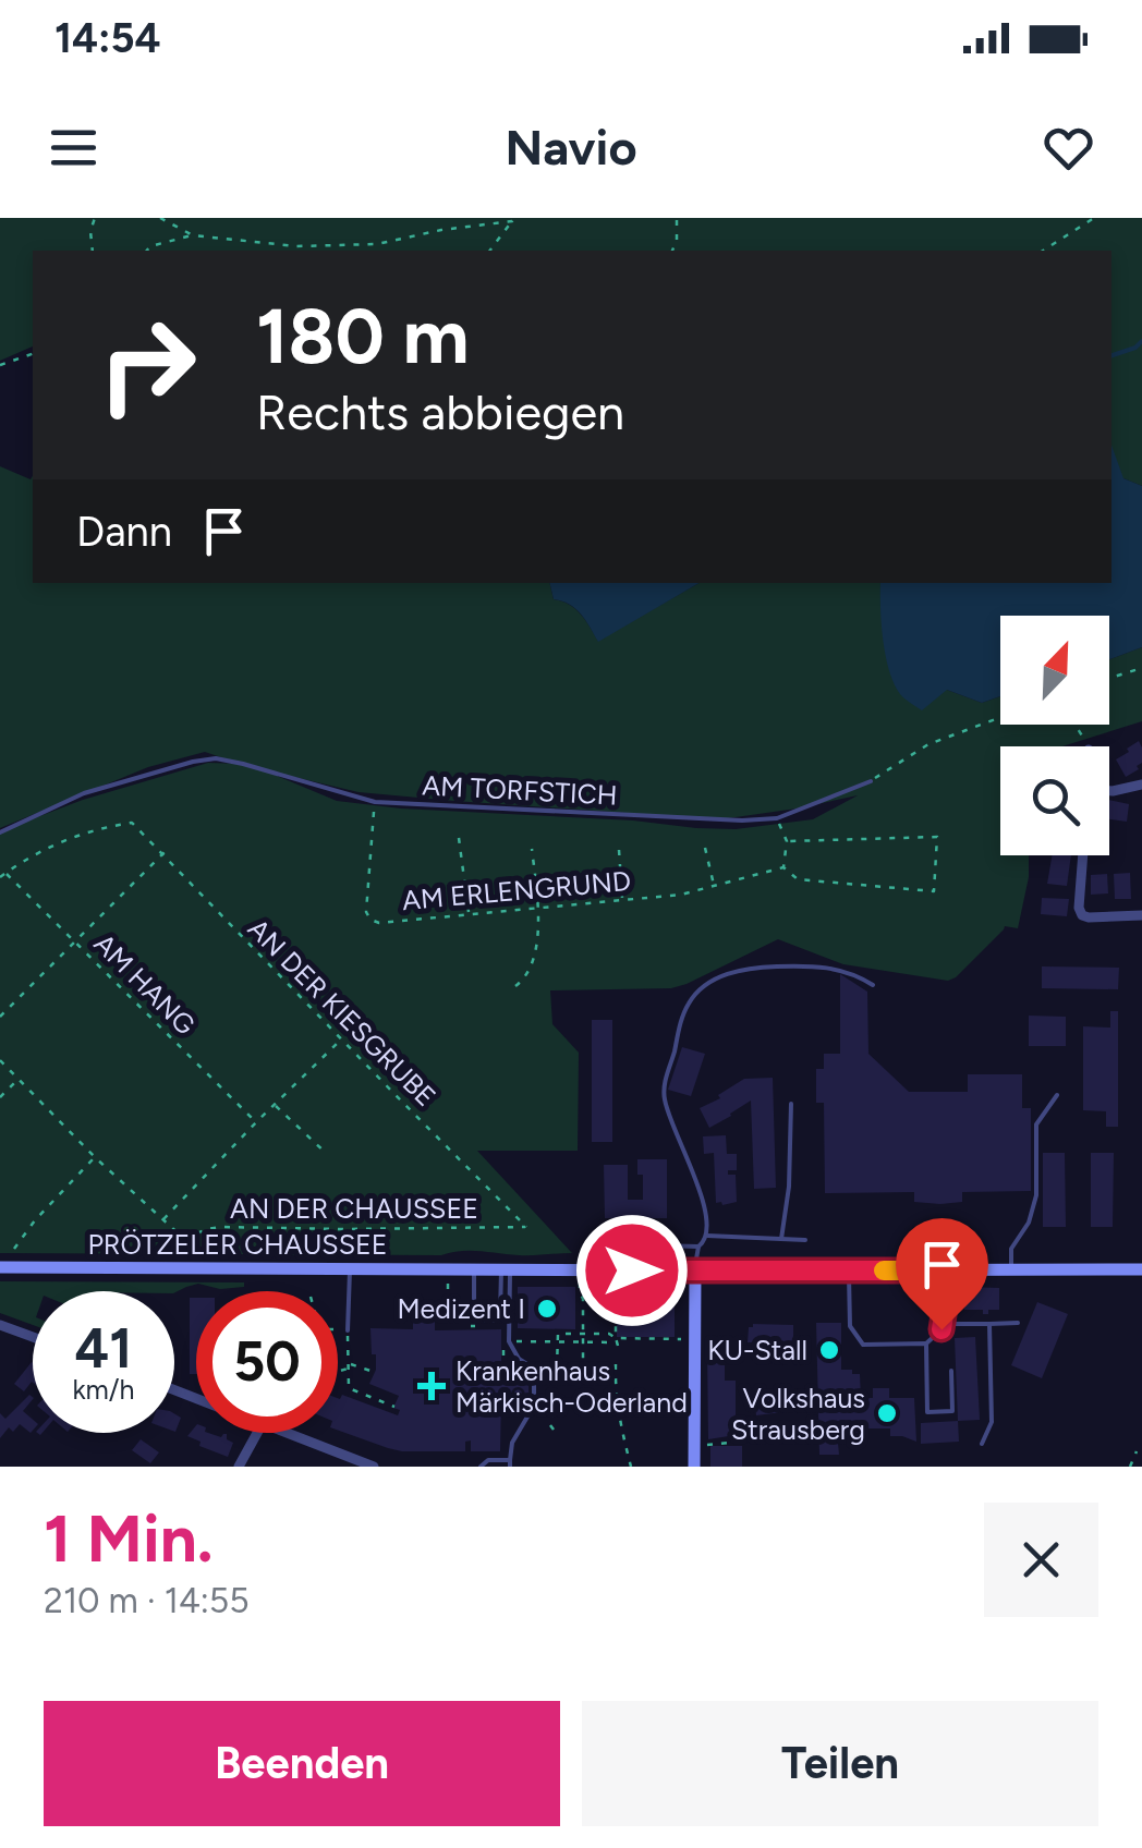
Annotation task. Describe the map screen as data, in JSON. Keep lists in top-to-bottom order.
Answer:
{
  "streets": {
    "main road": ["PRÖTZELER CHAUSSEE"],
    "lane": ["AM TORFSTICH"],
    "path": [
      "AM ERLENGRUND",
      "AM HANG",
      "AN DER KIESGRUBE",
      "AN DER CHAUSSEE"
    ]
  },
  "crossings": [
    ["AM TORFSTICH", "AM ERLENGRUND"],
    ["AM HANG", "AN DER KIESGRUBE"],
    ["AN DER KIESGRUBE", "AN DER CHAUSSEE"]
  ],
  "places": {
    "other": ["Medizent I", "KU-Stall", "Volkshaus Strausberg"],
    "health": ["Krankenhaus Märkisch-Oderland"]
  },
  "north": "top right",
  "page": {
    "status": "14:54",
    "header": "Navio",
    "turn": ["180 m", "Rechts abbiegen"],
    "then": "Dann",
    "speed": "41 km/h",
    "limit": "50",
    "heading": ["1 Min.", "210 m · 14:55"],
    "buttons": ["Beenden", "Teilen"]
  }
}
